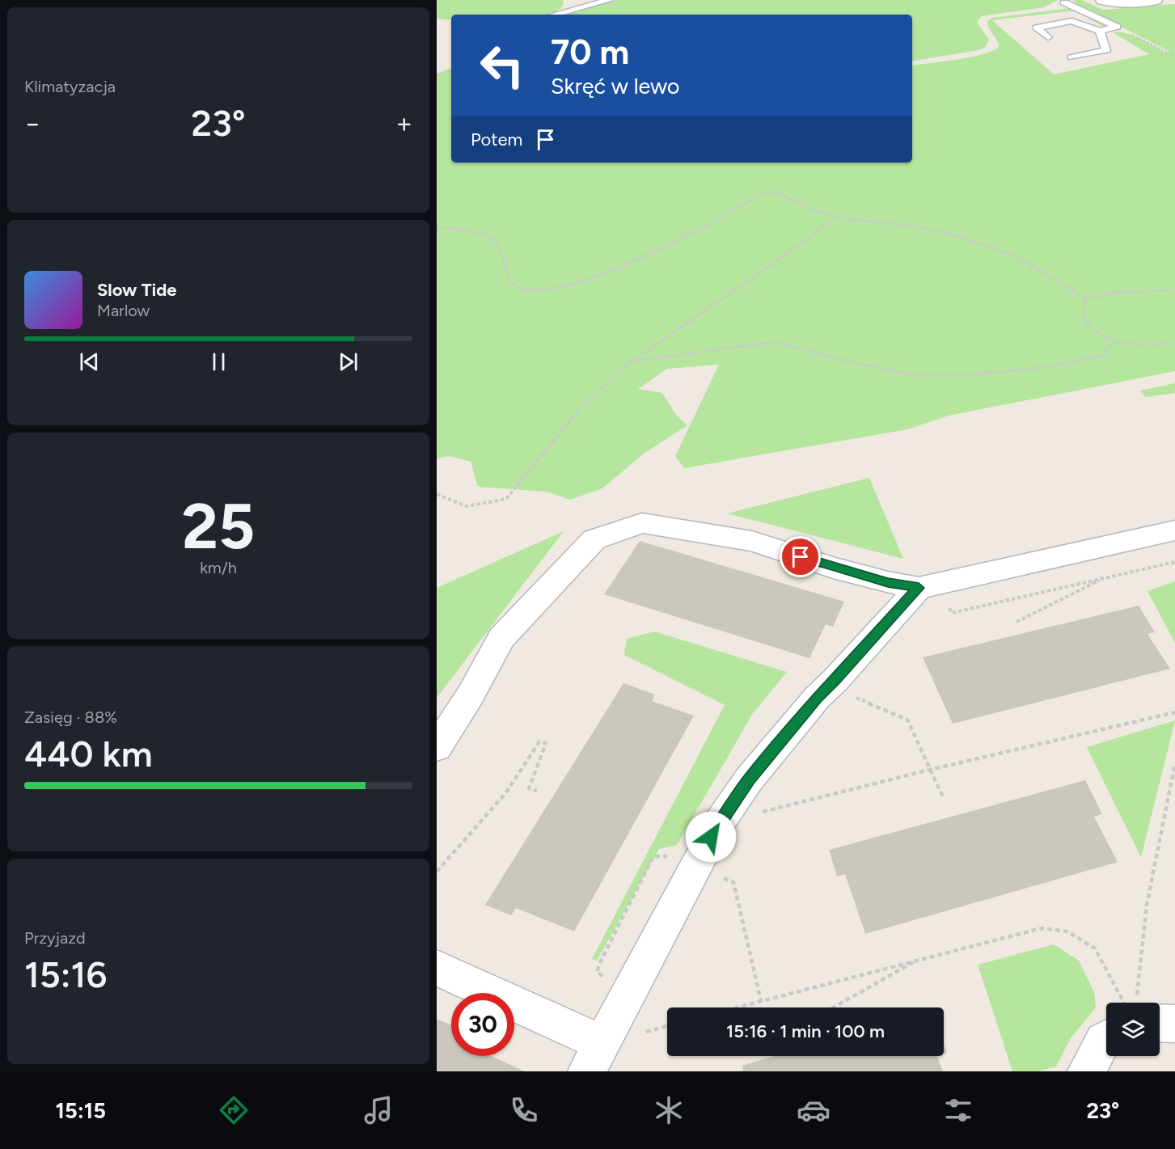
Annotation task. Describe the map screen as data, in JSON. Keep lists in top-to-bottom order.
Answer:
{
  "page": {
    "tile": [
      "Klimatyzacja",
      ["25", "km/h"],
      ["Zasięg · 88%", "440 km"],
      ["Przyjazd", "15:16"]
    ],
    "turn": ["70 m", "Skręć w lewo"],
    "heat": ["−", "23°", "+"],
    "then": "Potem",
    "song": ["Slow Tide", "Marlow"],
    "limit": "30",
    "trip": "15:16 · 1 min · 100 m",
    "tabs": ["15:15", "23°"]
  }
}
